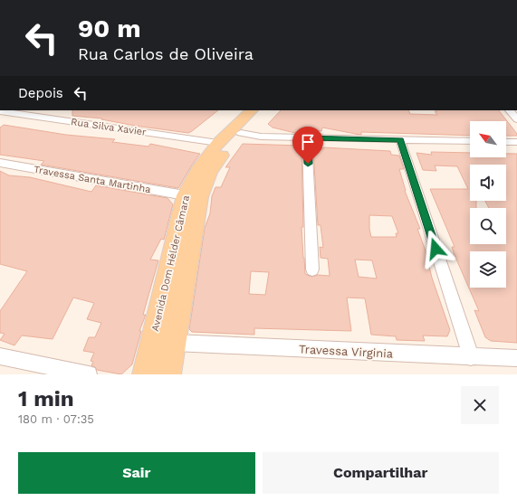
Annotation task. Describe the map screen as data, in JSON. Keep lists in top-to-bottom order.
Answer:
{
  "streets": {
    "main road": ["Avenida Dom Hélder Câmara"],
    "street": ["Rua Silva Xavier", "Travessa Santa Martinha", "Travessa Virginia"]
  },
  "crossings": [
    ["Rua Silva Xavier", "Avenida Dom Hélder Câmara"],
    ["Travessa Santa Martinha", "Avenida Dom Hélder Câmara"],
    ["Avenida Dom Hélder Câmara", "Travessa Virginia"]
  ],
  "north": "top left",
  "page": {
    "turn": ["90 m", "Rua Carlos de Oliveira"],
    "then": "Depois",
    "heading": ["1 min", "180 m · 07:35"],
    "buttons": ["Sair", "Compartilhar"]
  }
}
